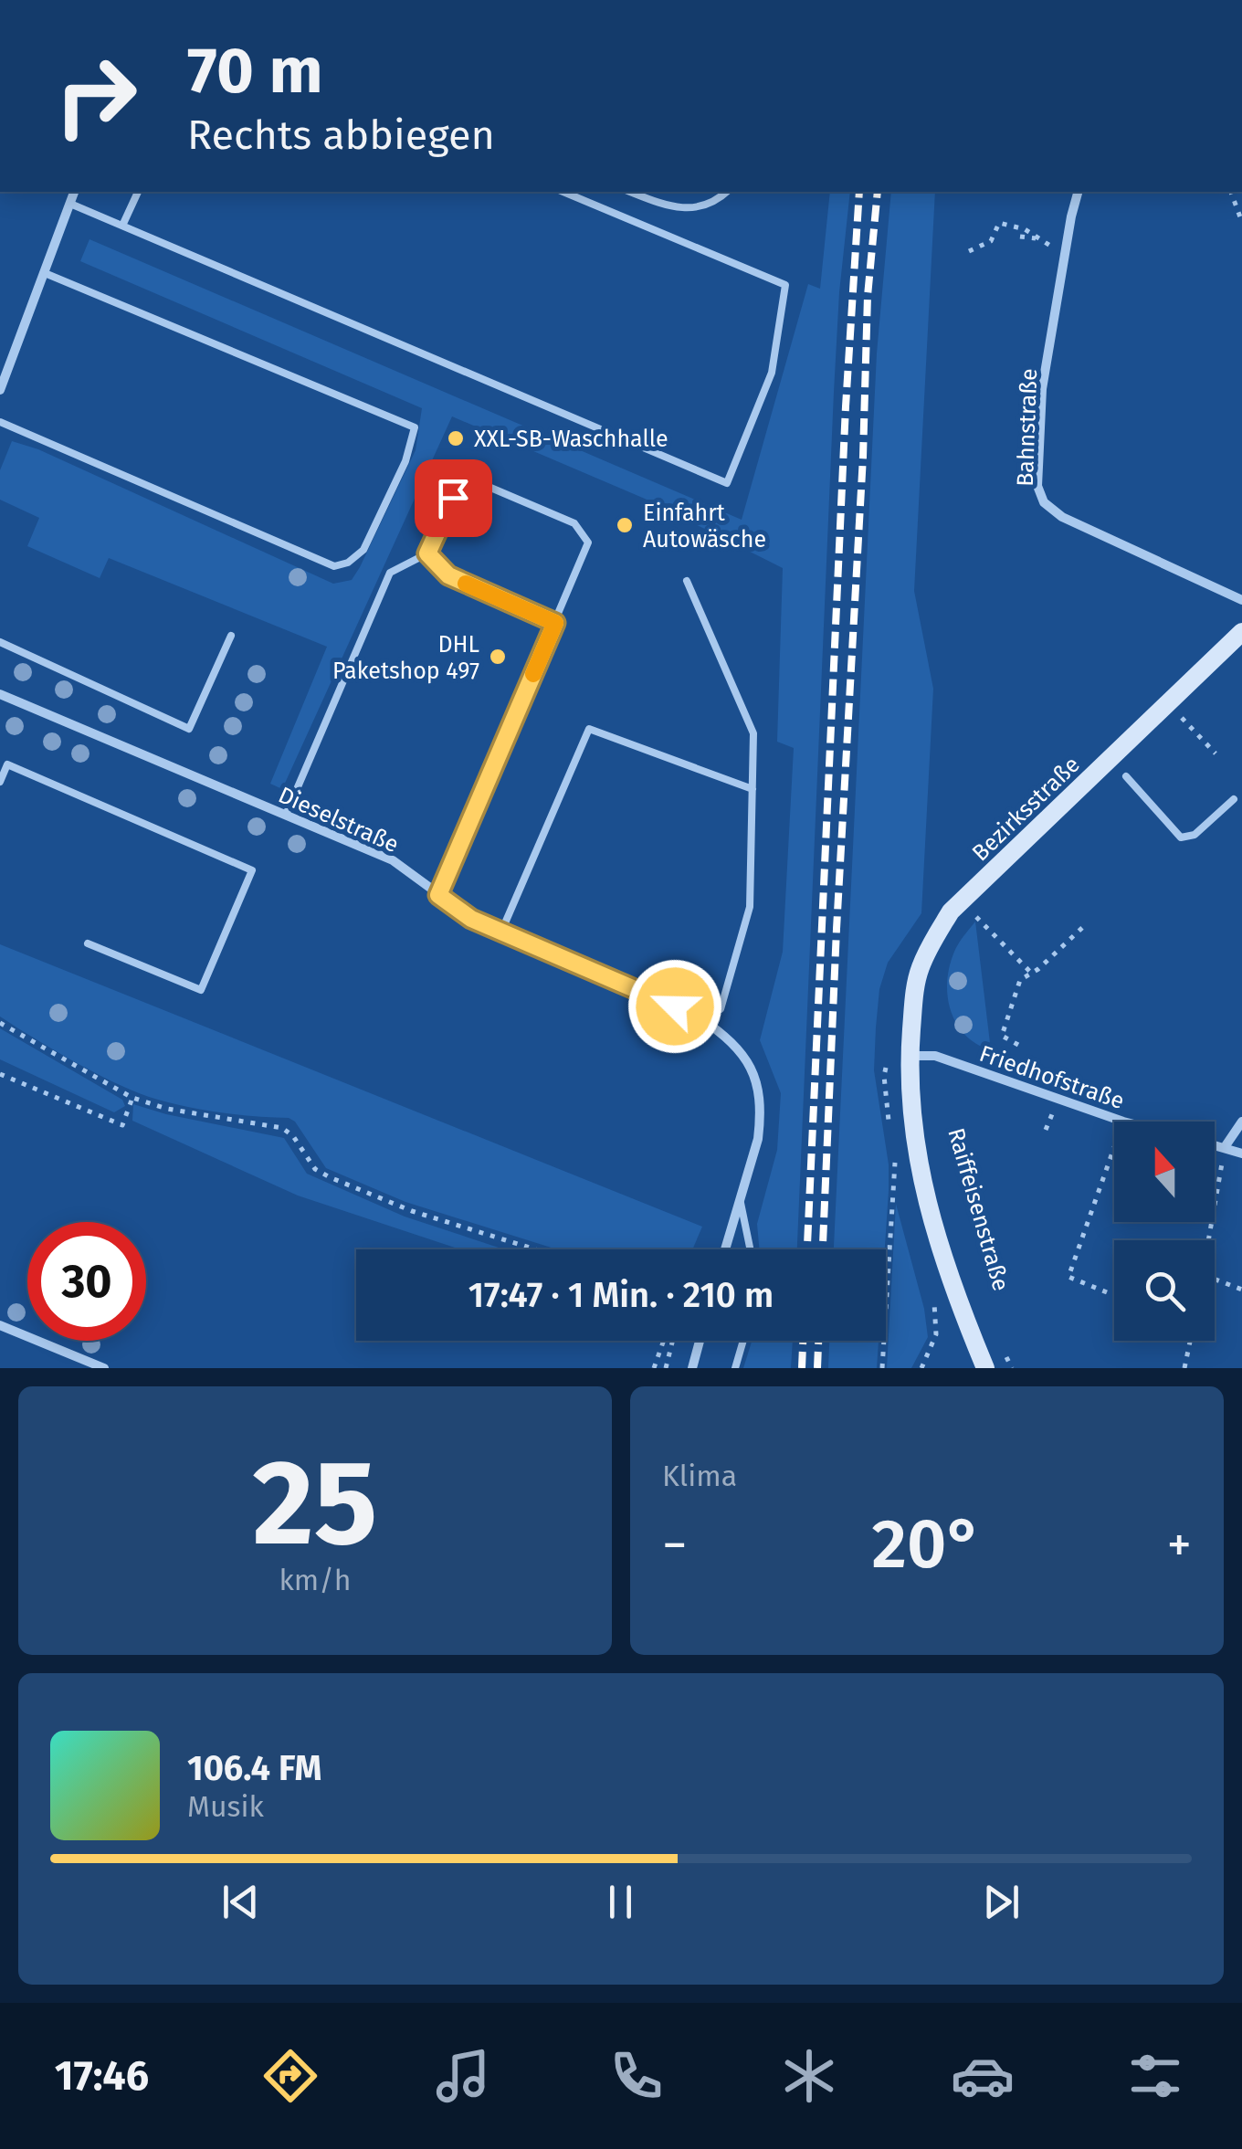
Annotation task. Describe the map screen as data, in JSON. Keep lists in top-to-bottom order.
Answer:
{
  "streets": {
    "street": [
      "Bahnstraße",
      "Bezirksstraße",
      "Dieselstraße",
      "Friedhofstraße",
      "Raiffeisenstraße"
    ]
  },
  "crossings": [
    ["Bezirksstraße", "Friedhofstraße"],
    ["Bezirksstraße", "Raiffeisenstraße"],
    ["Friedhofstraße", "Raiffeisenstraße"]
  ],
  "places": ["XXL-SB-Waschhalle", "Einfahrt Autowäsche", "DHL Paketshop 497"],
  "north": "top",
  "page": {
    "turn": ["70 m", "Rechts abbiegen"],
    "limit": "30",
    "trip": "17:47 · 1 Min. · 210 m",
    "tile": [
      ["25", "km/h"],
      "Klima"
    ],
    "heat": ["−", "20°", "+"],
    "song": ["106.4 FM", "Musik"],
    "tabs": "17:46"
  }
}
